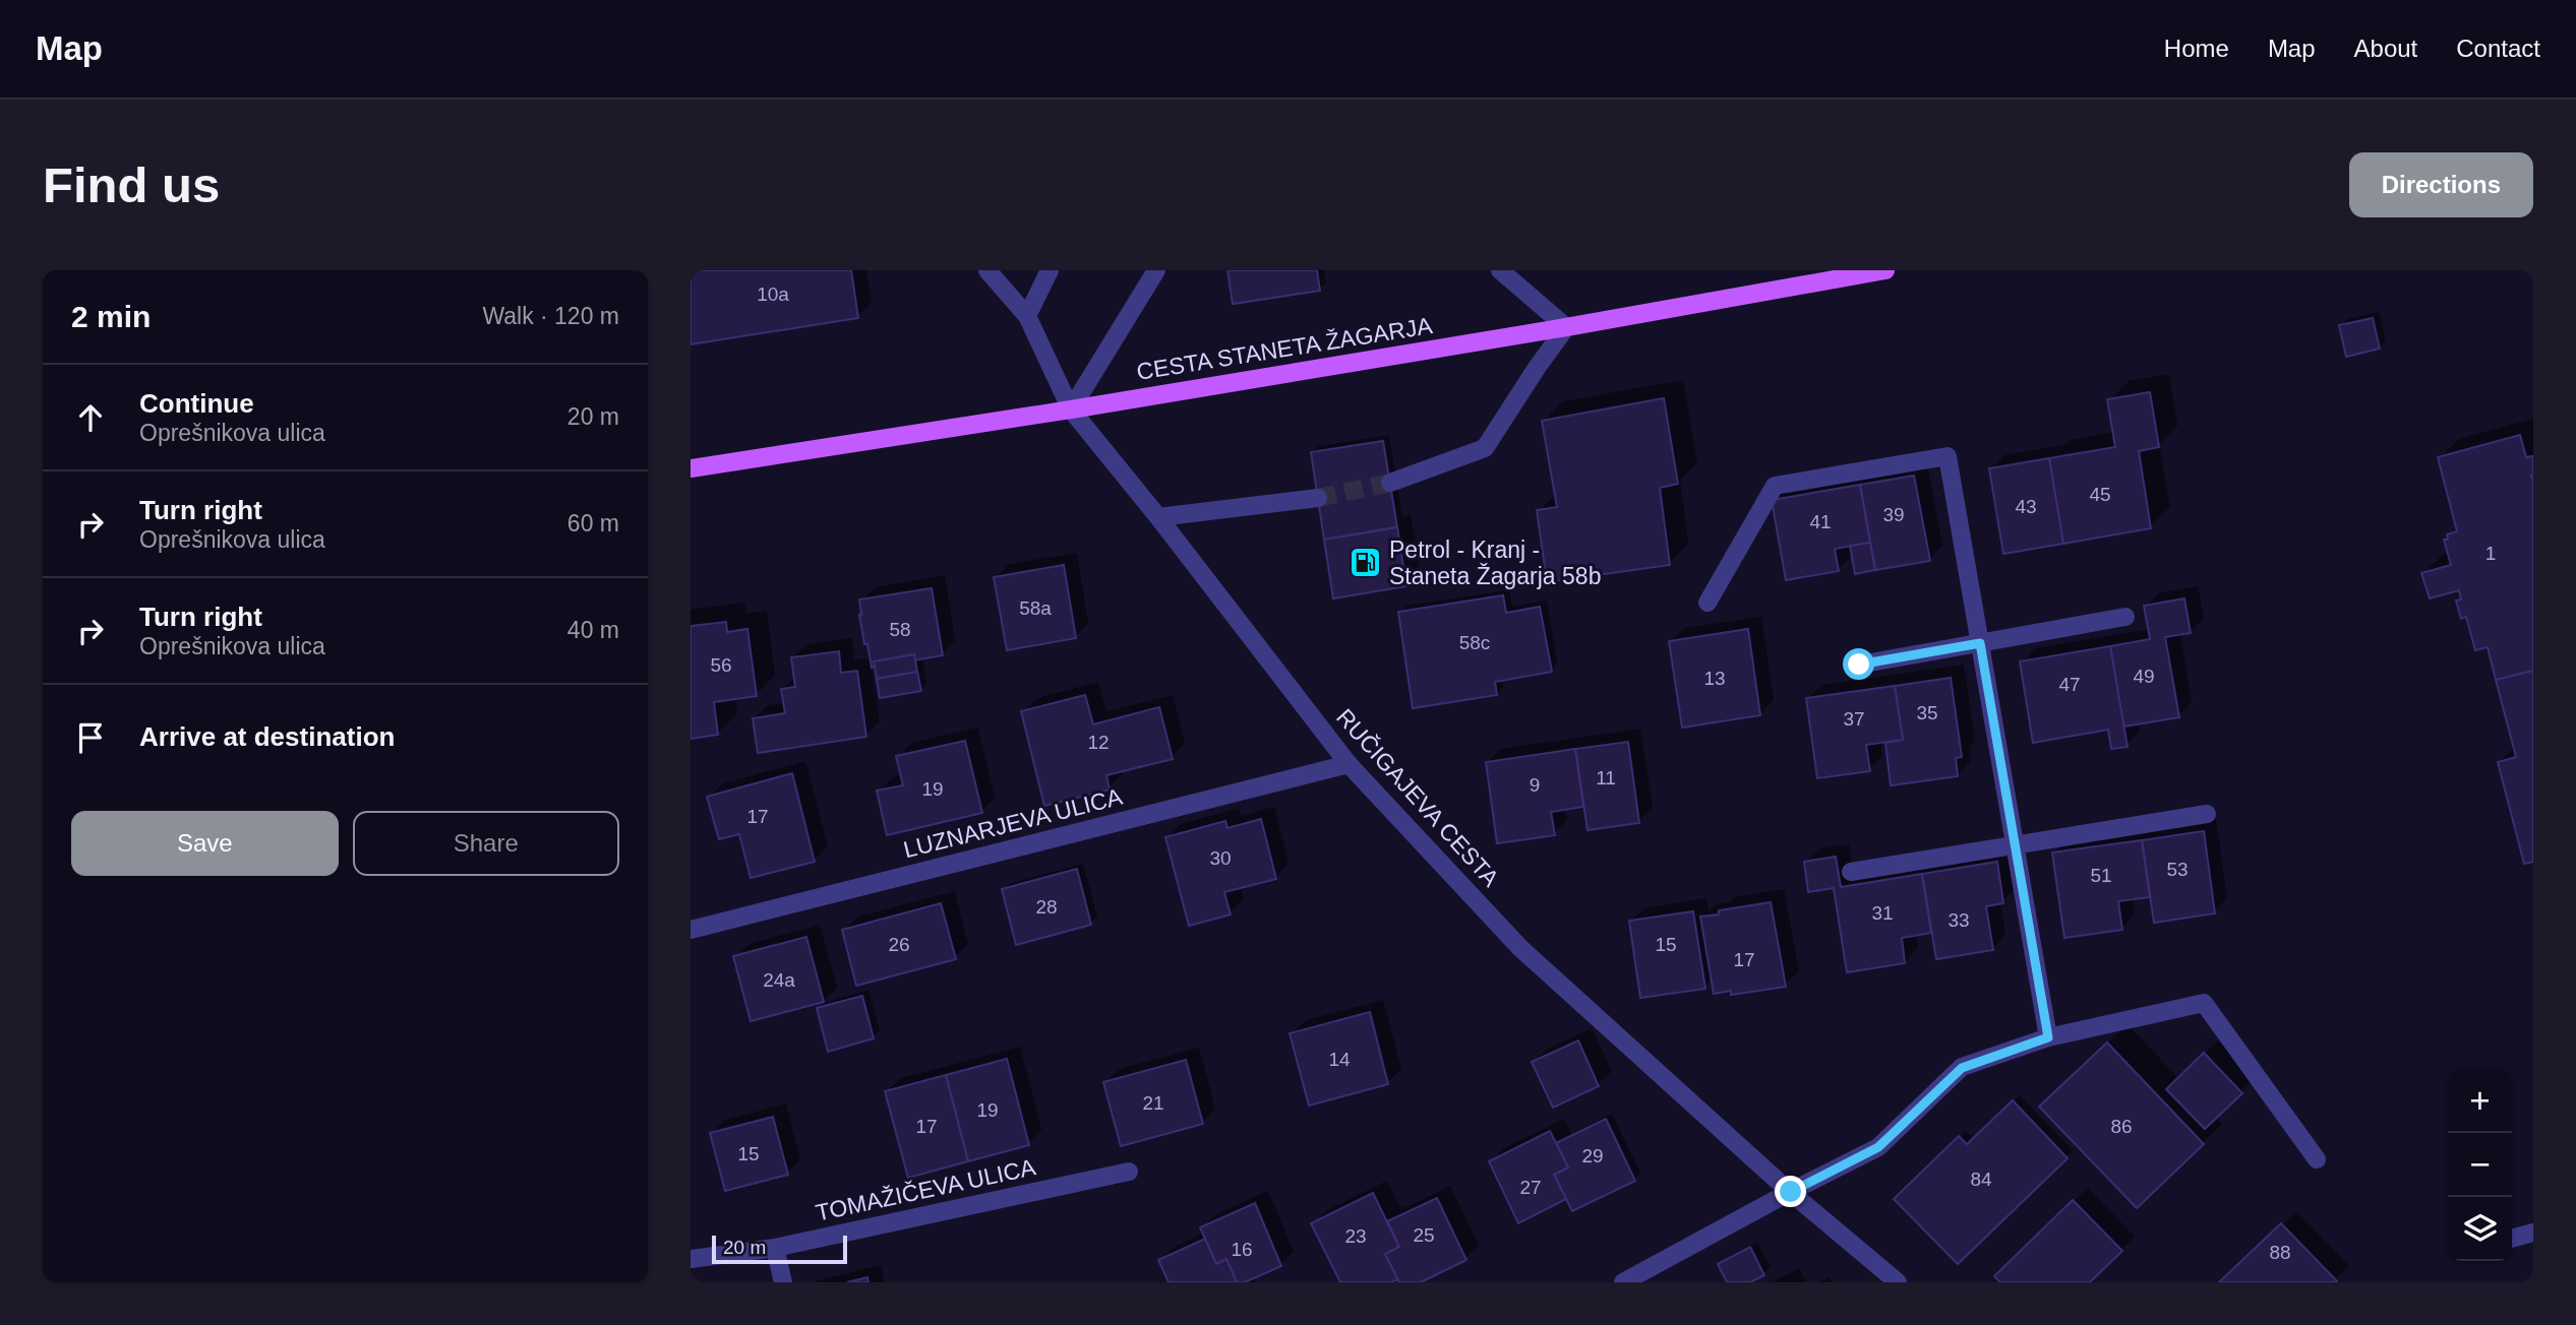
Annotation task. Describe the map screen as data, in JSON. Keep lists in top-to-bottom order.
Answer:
{
  "streets": {
    "main road": ["CESTA STANETA ŽAGARJA"],
    "street": ["RUČIGAJEVA CESTA", "LUZNARJEVA ULICA", "TOMAŽIČEVA ULICA"]
  },
  "crossings": [
    ["CESTA STANETA ŽAGARJA", "RUČIGAJEVA CESTA"],
    ["RUČIGAJEVA CESTA", "LUZNARJEVA ULICA"]
  ],
  "places": {
    "fuel station": ["Petrol - Kranj - Staneta Žagarja 58b"]
  },
  "house_numbers": [
    "10a",
    "45",
    "43",
    "39",
    "41",
    "1",
    "58a",
    "58",
    "58c",
    "56",
    "49",
    "13",
    "47",
    "35",
    "37",
    "12",
    "11",
    "9",
    "19",
    "17",
    "30",
    "53",
    "51",
    "28",
    "31",
    "33",
    "26",
    "15",
    "17",
    "24a",
    "14",
    "21",
    "19",
    "17",
    "86",
    "15",
    "29",
    "84",
    "27",
    "25",
    "23",
    "16",
    "88"
  ],
  "scale_bar": "20 m",
  "page": {
    "header": "Map",
    "nav": [
      "Home",
      "Map",
      "About",
      "Contact"
    ],
    "buttons": [
      "Directions",
      ["Save", "Share"]
    ],
    "title": "Find us",
    "heading": ["2 min", "Walk · 120 m"],
    "list": [
      ["Continue", "Oprešnikova ulica", "20 m"],
      ["Turn right", "Oprešnikova ulica", "60 m"],
      ["Turn right", "Oprešnikova ulica", "40 m"],
      "Arrive at destination"
    ],
    "map_buttons": ["+", "−"],
    "scale": "20 m"
  }
}
